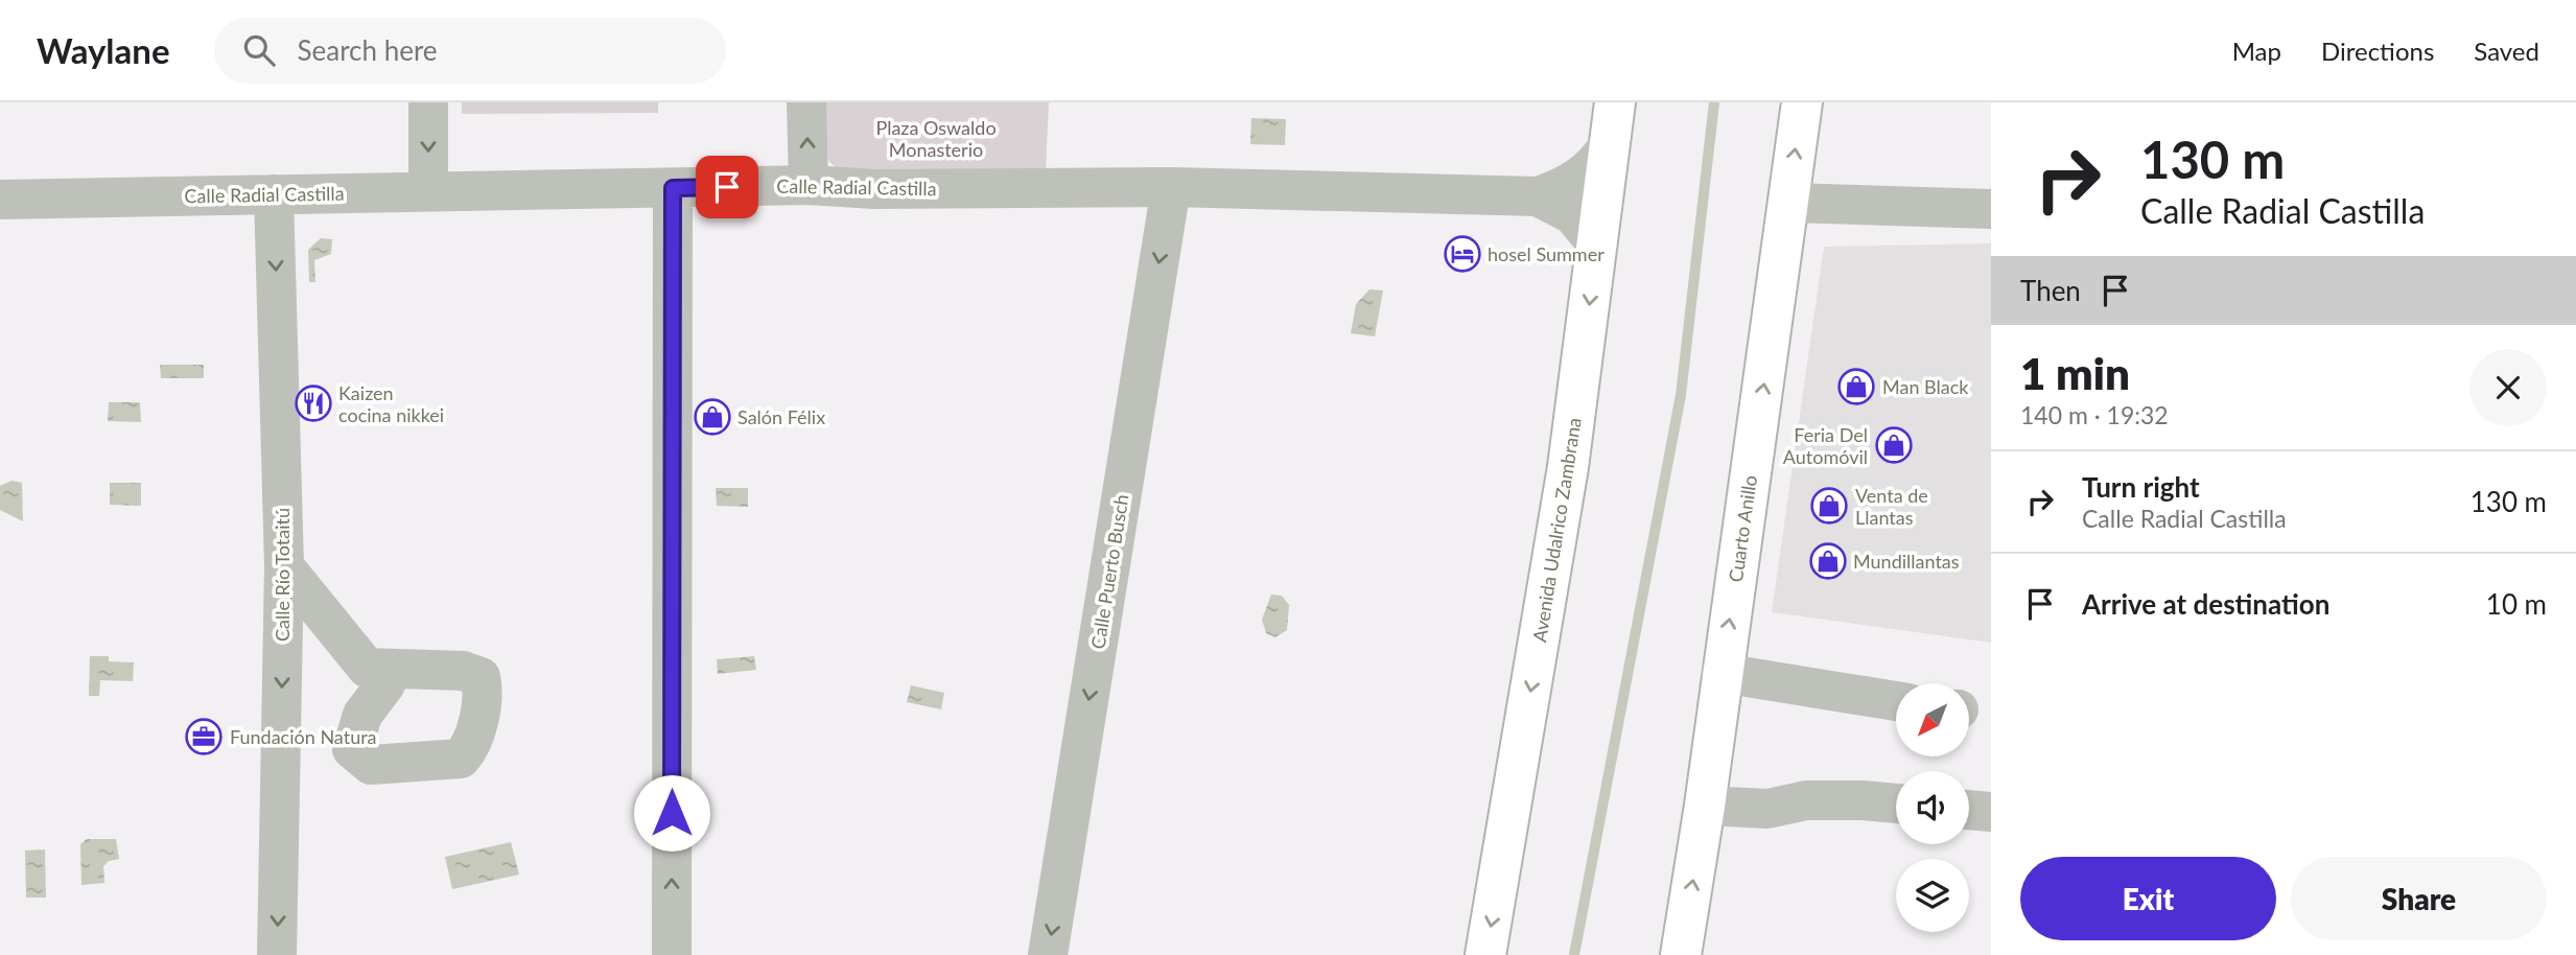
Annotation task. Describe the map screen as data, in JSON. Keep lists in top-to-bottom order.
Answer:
{
  "streets": {
    "highway": ["Cuarto Anillo", "Avenida Udalrico Zambrana"],
    "street": ["Calle Radial Castilla", "Calle Puerto Busch", "Calle Río Totaitú"]
  },
  "crossings": [
    ["Calle Radial Castilla", "Avenida Udalrico Zambrana"],
    ["Calle Radial Castilla", "Calle Puerto Busch"],
    ["Calle Radial Castilla", "Calle Río Totaitú"]
  ],
  "one_way": [
    "Cuarto Anillo",
    "Avenida Udalrico Zambrana",
    "Calle Puerto Busch",
    "Calle Río Totaitú"
  ],
  "parks": ["Plaza Oswaldo Monasterio"],
  "places": {
    "hotel": ["hosel Summer"],
    "shop": [
      "Man Black",
      "Salón Félix",
      "Feria Del Automóvil",
      "Venta de Llantas",
      "Mundillantas"
    ],
    "restaurant": ["Kaizen cocina nikkei"],
    "office": ["Fundación Natura"]
  },
  "north": "bottom left",
  "page": {
    "header": "Waylane",
    "search": "Search here",
    "nav": ["Map", "Directions", "Saved"],
    "turn": ["130 m", "Calle Radial Castilla"],
    "then": "Then",
    "heading": ["1 min", "140 m · 19:32"],
    "list": [
      {
        "name": "Turn right",
        "note": "Calle Radial Castilla",
        "value": "130 m"
      },
      {
        "name": "Arrive at destination",
        "value": "10 m"
      }
    ],
    "buttons": ["Exit", "Share"]
  }
}
